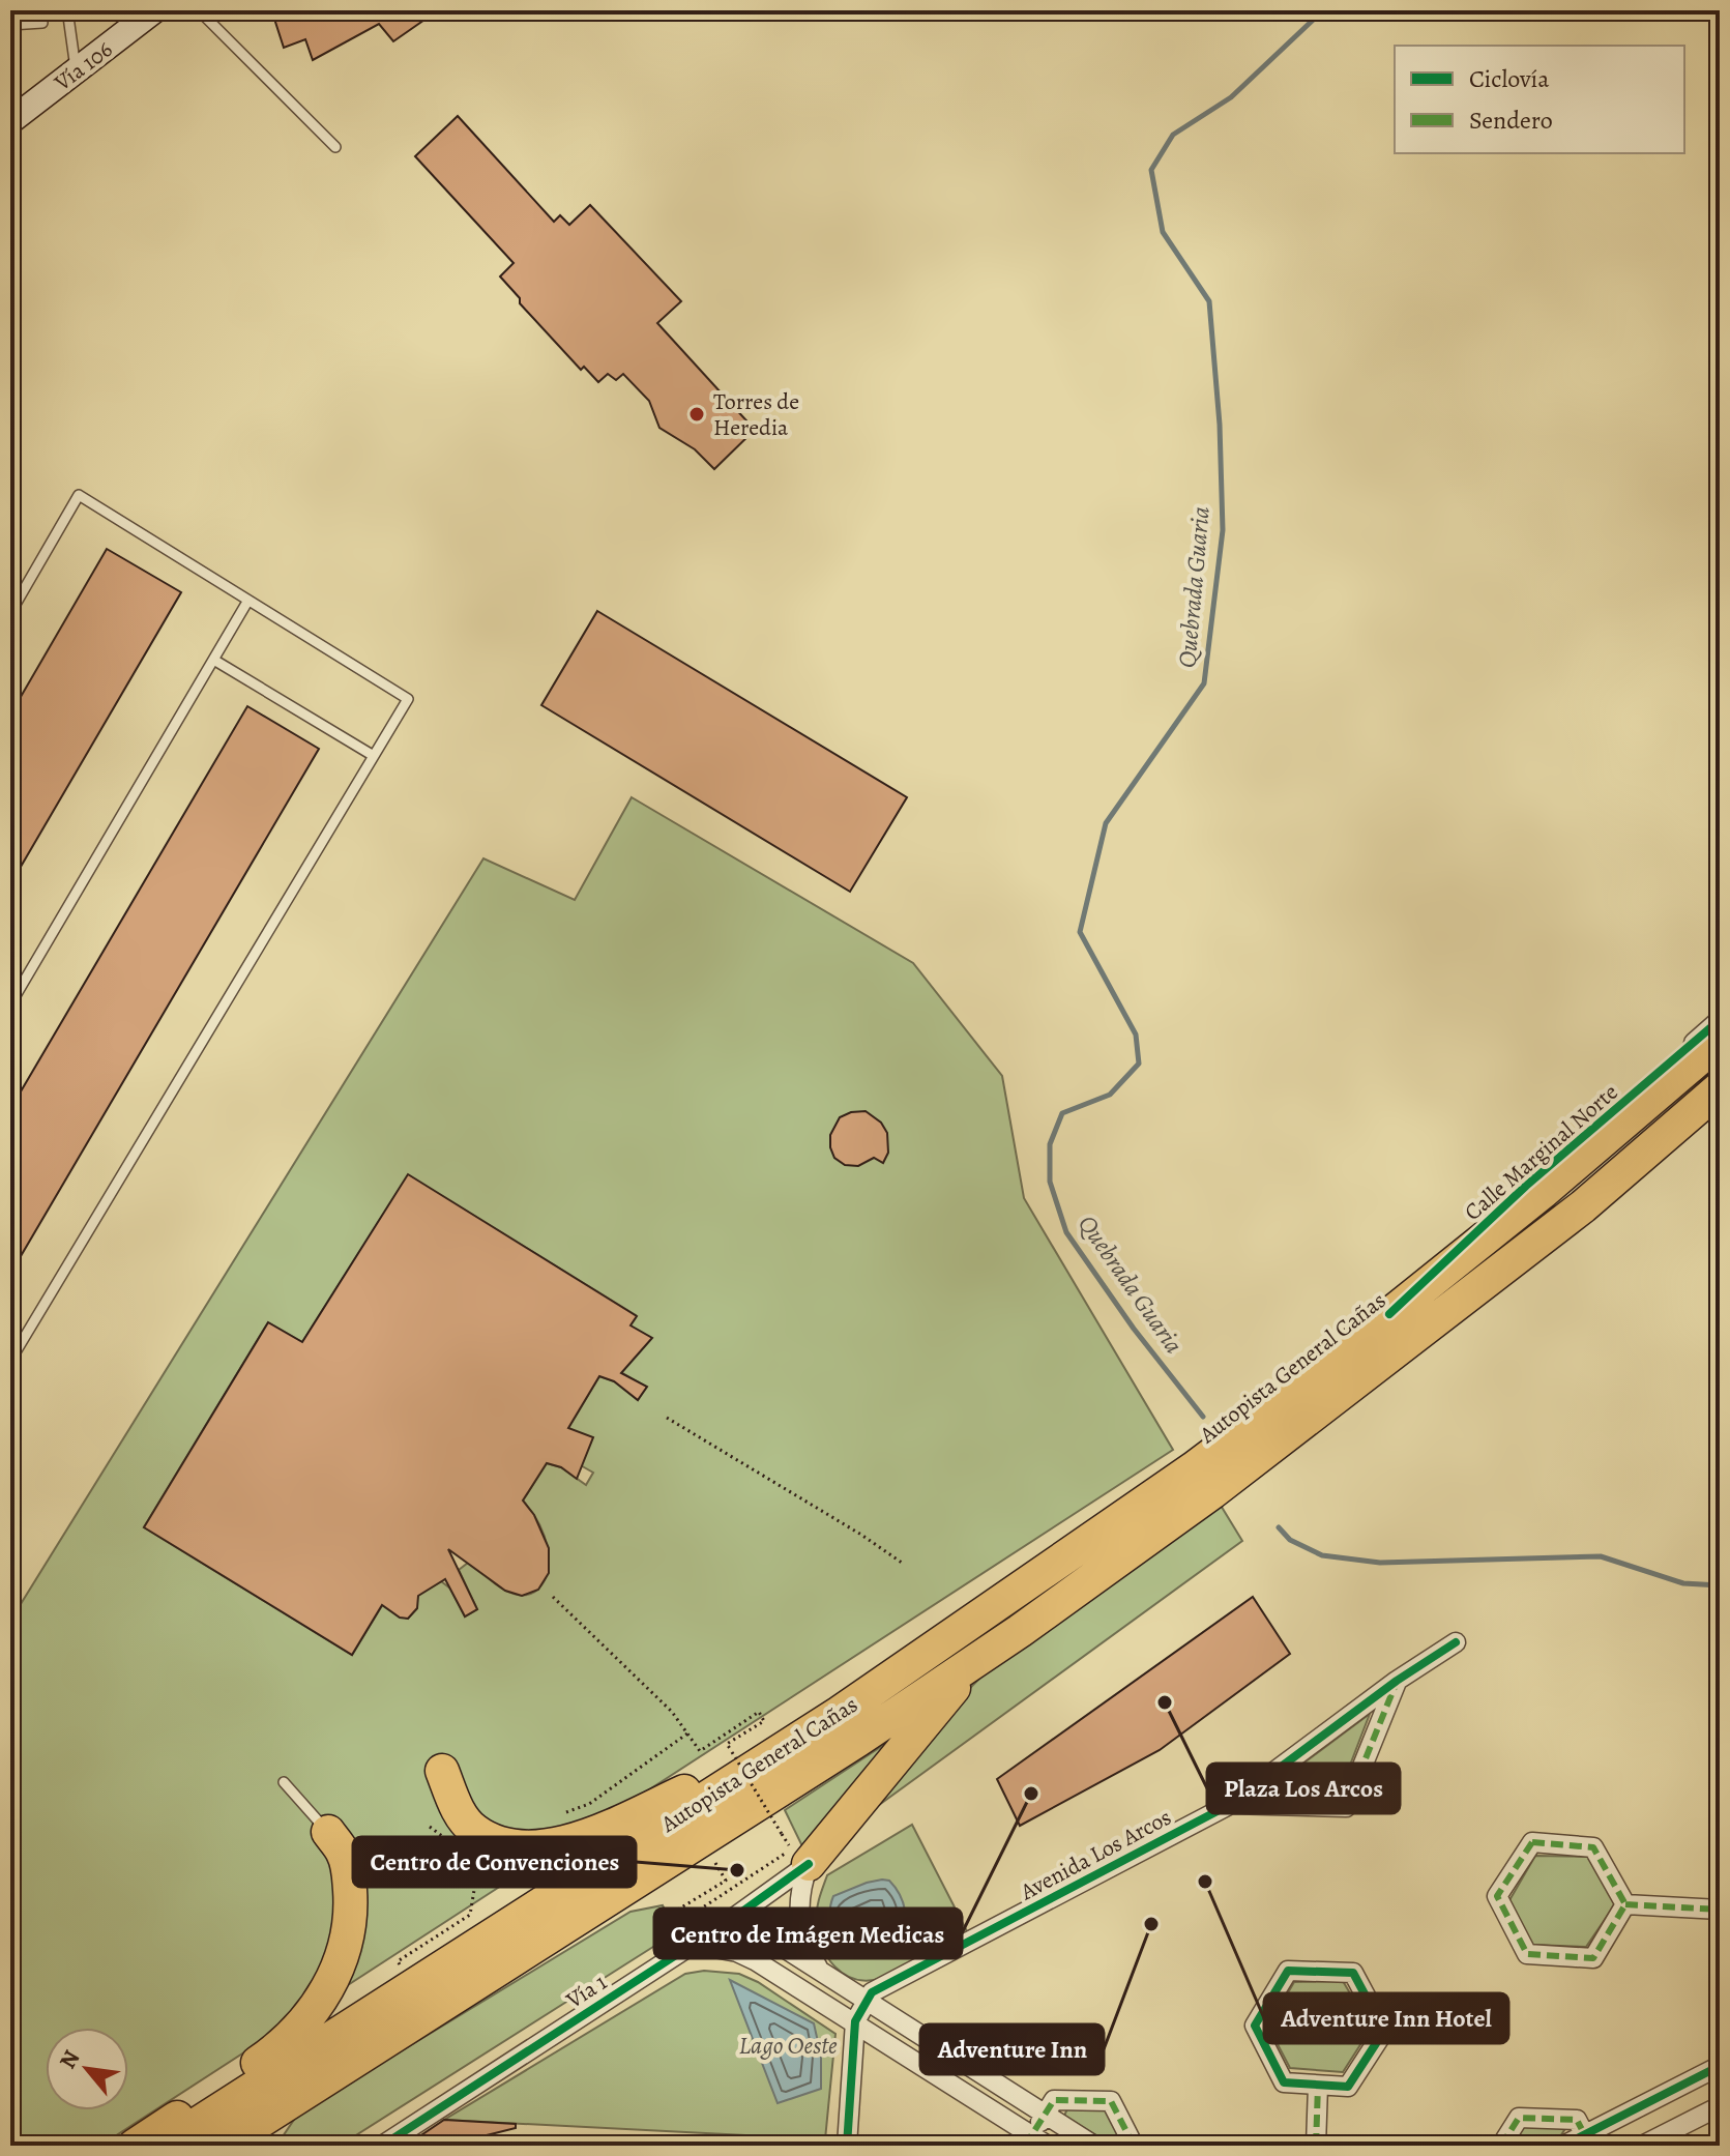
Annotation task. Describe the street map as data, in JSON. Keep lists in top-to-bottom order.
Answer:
{
  "streets": {
    "highway": ["Autopista General Cañas"],
    "main road": ["Vía 106"],
    "street": ["Calle Marginal Norte", "Avenida Los Arcos", "Vía 1"]
  },
  "crossings": [
    ["Calle Marginal Norte", "Autopista General Cañas"]
  ],
  "water": ["Quebrada Guaria", "Lago Oeste"],
  "places": [
    "Torres de Heredia",
    "Plaza Los Arcos",
    "Centro de Imágen Medicas",
    "Centro de Convenciones",
    "Adventure Inn Hotel",
    "Adventure Inn"
  ],
  "legend": ["Ciclovía", "Sendero"],
  "north": "top left"
}
